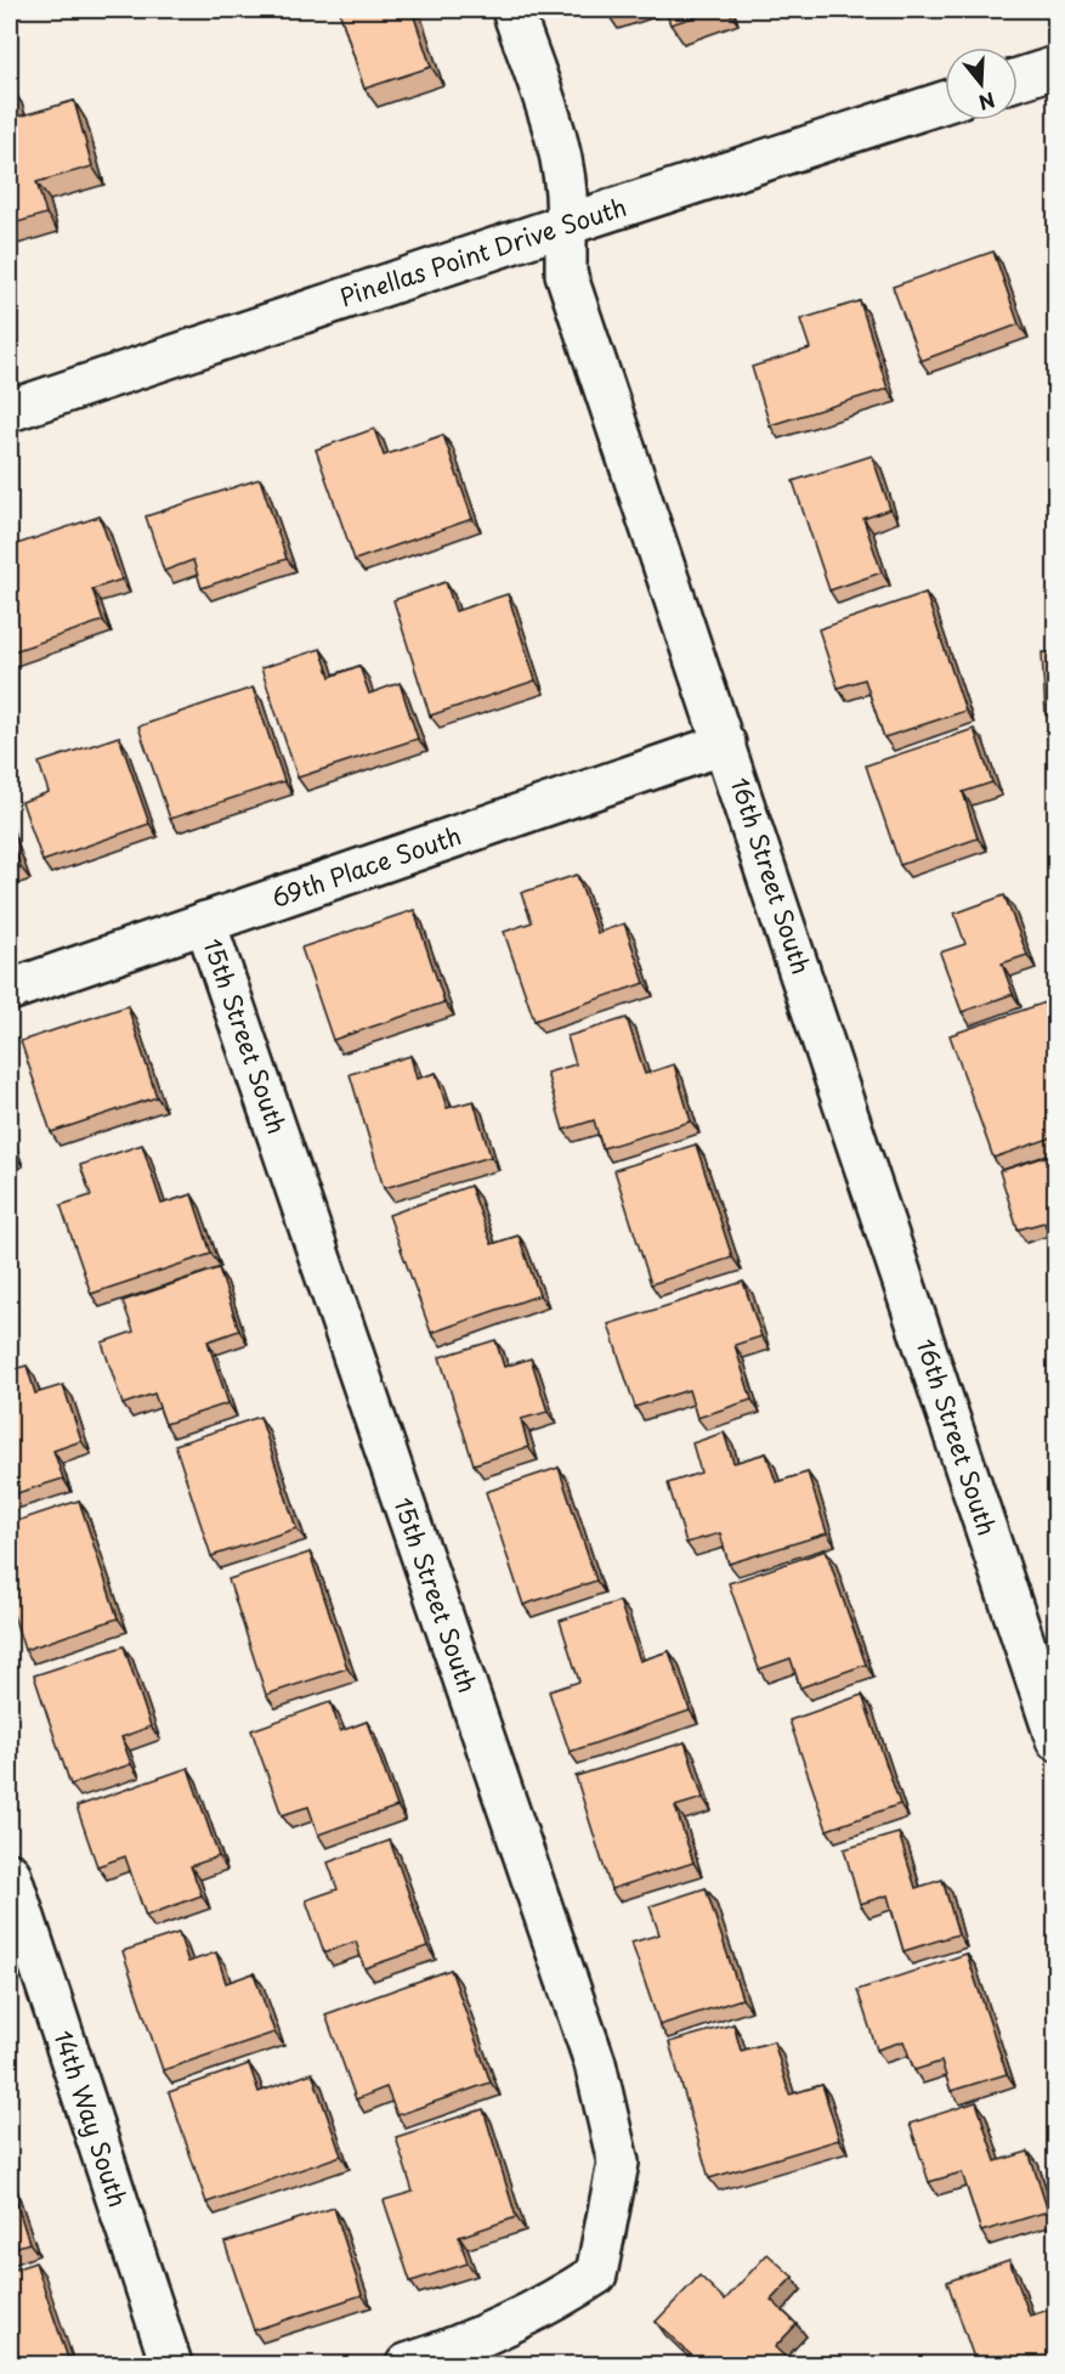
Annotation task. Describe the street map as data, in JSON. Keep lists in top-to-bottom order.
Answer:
{
  "streets": {
    "street": [
      "Pinellas Point Drive South",
      "69th Place South",
      "16th Street South",
      "15th Street South",
      "14th Way South"
    ]
  },
  "crossings": [
    ["Pinellas Point Drive South", "16th Street South"],
    ["69th Place South", "16th Street South"],
    ["69th Place South", "15th Street South"]
  ],
  "north": "bottom"
}
